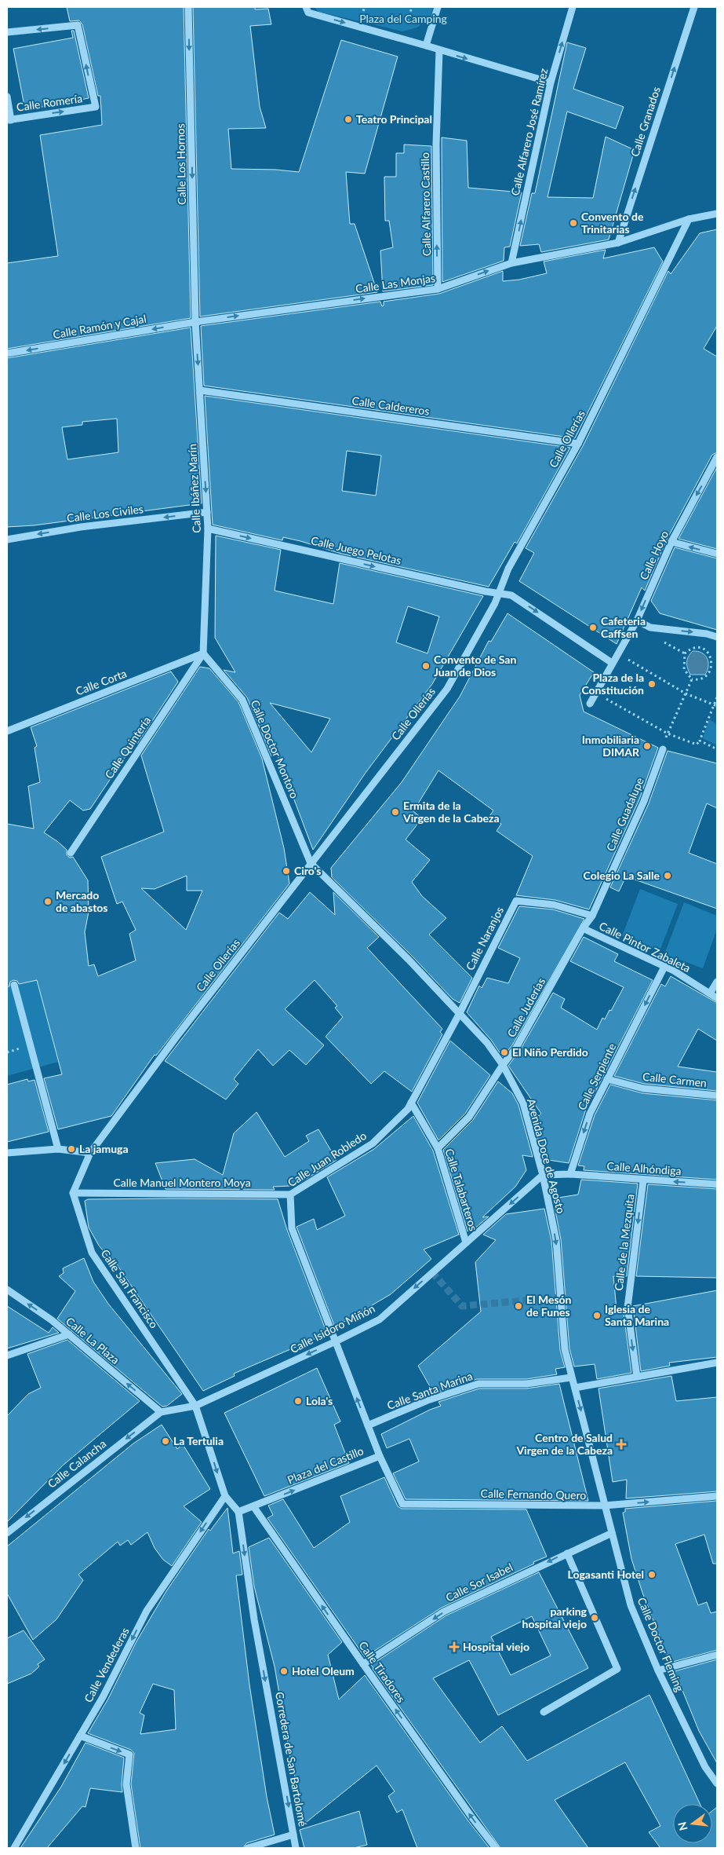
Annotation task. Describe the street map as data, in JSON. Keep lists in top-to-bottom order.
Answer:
{
  "streets": {
    "street": [
      "Calle Romería",
      "Calle Granados",
      "Calle Alfarero José Ramírez",
      "Calle Los Hornos",
      "Calle Alfarero Castillo",
      "Calle Las Monjas",
      "Calle Ramón y Cajal",
      "Calle Caldereros",
      "Calle Ollerías",
      "Calle Ibáñez Marín",
      "Calle Los Civiles",
      "Calle Juego Pelotas",
      "Calle Hoyo",
      "Calle Corta",
      "Calle Quintería",
      "Calle Doctor Montoro",
      "Calle Guadalupe",
      "Calle Naranjos",
      "Calle Pintor Zabaleta",
      "Calle Juderías",
      "Calle Serpiente",
      "Calle Carmen",
      "Avenida Doce de Agosto",
      "Calle Juan Robledo",
      "Calle Alhóndiga",
      "Calle Manuel Montero Moya",
      "Calle Talabarteros",
      "Calle de la Mezquita",
      "Calle San Francisco",
      "Calle Isidoro Miñón",
      "Calle La Plaza",
      "Calle Santa Marina",
      "Calle Calancha",
      "Plaza del Castillo",
      "Calle Fernando Quero",
      "Calle Sor Isabel",
      "Calle Doctor Fleming",
      "Calle Vendederas",
      "Calle Tiradores",
      "Corredera de San Bartolomé"
    ]
  },
  "crossings": [
    ["Calle Granados", "Calle Las Monjas"],
    ["Calle Alfarero José Ramírez", "Calle Las Monjas"],
    ["Calle Los Hornos", "Calle Las Monjas"],
    ["Calle Los Hornos", "Calle Ramón y Cajal"],
    ["Calle Los Hornos", "Calle Ibáñez Marín"],
    ["Calle Alfarero Castillo", "Calle Las Monjas"],
    ["Calle Las Monjas", "Calle Ramón y Cajal"],
    ["Calle Las Monjas", "Calle Ollerías"],
    ["Calle Las Monjas", "Calle Ibáñez Marín"],
    ["Calle Ramón y Cajal", "Calle Ibáñez Marín"],
    ["Calle Caldereros", "Calle Ollerías"],
    ["Calle Caldereros", "Calle Ibáñez Marín"],
    ["Calle Ollerías", "Calle Juego Pelotas"],
    ["Calle Ollerías", "Calle Doctor Montoro"],
    ["Calle Ollerías", "Avenida Doce de Agosto"],
    ["Calle Ibáñez Marín", "Calle Los Civiles"],
    ["Calle Ibáñez Marín", "Calle Juego Pelotas"],
    ["Calle Ibáñez Marín", "Calle Corta"],
    ["Calle Ibáñez Marín", "Calle Quintería"],
    ["Calle Ibáñez Marín", "Calle Doctor Montoro"],
    ["Calle Corta", "Calle Quintería"],
    ["Calle Corta", "Calle Doctor Montoro"],
    ["Calle Quintería", "Calle Doctor Montoro"],
    ["Calle Doctor Montoro", "Avenida Doce de Agosto"],
    ["Calle Guadalupe", "Calle Naranjos"],
    ["Calle Guadalupe", "Calle Pintor Zabaleta"],
    ["Calle Guadalupe", "Calle Juderías"],
    ["Calle Naranjos", "Avenida Doce de Agosto"],
    ["Calle Naranjos", "Calle Juan Robledo"],
    ["Calle Pintor Zabaleta", "Calle Juderías"],
    ["Calle Pintor Zabaleta", "Calle Serpiente"],
    ["Calle Juderías", "Avenida Doce de Agosto"],
    ["Calle Juderías", "Calle Talabarteros"],
    ["Calle Serpiente", "Calle Carmen"],
    ["Calle Serpiente", "Calle Alhóndiga"],
    ["Avenida Doce de Agosto", "Calle Juan Robledo"],
    ["Avenida Doce de Agosto", "Calle Isidoro Miñón"],
    ["Avenida Doce de Agosto", "Calle Santa Marina"],
    ["Avenida Doce de Agosto", "Calle Fernando Quero"],
    ["Avenida Doce de Agosto", "Calle Doctor Fleming"],
    ["Calle Juan Robledo", "Calle Manuel Montero Moya"],
    ["Calle Juan Robledo", "Calle Talabarteros"],
    ["Calle Juan Robledo", "Calle Isidoro Miñón"],
    ["Calle Juan Robledo", "Plaza del Castillo"],
    ["Calle Alhóndiga", "Calle de la Mezquita"],
    ["Calle Manuel Montero Moya", "Calle San Francisco"],
    ["Calle Talabarteros", "Calle Isidoro Miñón"],
    ["Calle San Francisco", "Calle Isidoro Miñón"],
    ["Calle San Francisco", "Calle Vendederas"],
    ["Calle Isidoro Miñón", "Calle La Plaza"],
    ["Calle Isidoro Miñón", "Calle Calancha"],
    ["Calle Isidoro Miñón", "Plaza del Castillo"],
    ["Calle La Plaza", "Calle Calancha"],
    ["Calle Santa Marina", "Plaza del Castillo"],
    ["Plaza del Castillo", "Calle Fernando Quero"],
    ["Plaza del Castillo", "Calle Tiradores"],
    ["Plaza del Castillo", "Corredera de San Bartolomé"],
    ["Calle Fernando Quero", "Calle Doctor Fleming"],
    ["Calle Sor Isabel", "Calle Doctor Fleming"],
    ["Calle Sor Isabel", "Calle Tiradores"]
  ],
  "one_way": [
    "Calle Granados",
    "Calle Alfarero José Ramírez",
    "Calle Los Hornos",
    "Calle Alfarero Castillo",
    "Calle Las Monjas",
    "Calle Ramón y Cajal",
    "Calle Ibáñez Marín",
    "Calle Los Civiles",
    "Calle Juego Pelotas",
    "Calle Hoyo",
    "Calle Serpiente",
    "Avenida Doce de Agosto",
    "Calle Alhóndiga",
    "Calle de la Mezquita",
    "Calle Isidoro Miñón",
    "Calle La Plaza",
    "Calle Calancha",
    "Calle Sor Isabel",
    "Calle Vendederas",
    "Calle Tiradores",
    "Corredera de San Bartolomé"
  ],
  "parks": ["Plaza del Camping"],
  "places": {
    "other": [
      "Teatro Principal",
      "Convento de Trinitarias",
      "Cafeteria Caffsen",
      "Convento de San Juan de Dios",
      "Plaza de la Constitución",
      "Inmobiliaria DIMAR",
      "Ermita de la Virgen de la Cabeza",
      "Ciro's",
      "Colegio La Salle",
      "Mercado de abastos",
      "El Niño Perdido",
      "La jamuga",
      "El Mesón de Funes",
      "Iglesia de Santa Marina",
      "Lola's",
      "La Tertulia",
      "Logasanti Hotel",
      "parking hospital viejo",
      "Hotel Oleum"
    ],
    "health": ["Centro de Salud Virgen de la Cabeza", "Hospital viejo"]
  },
  "north": "left"
}
